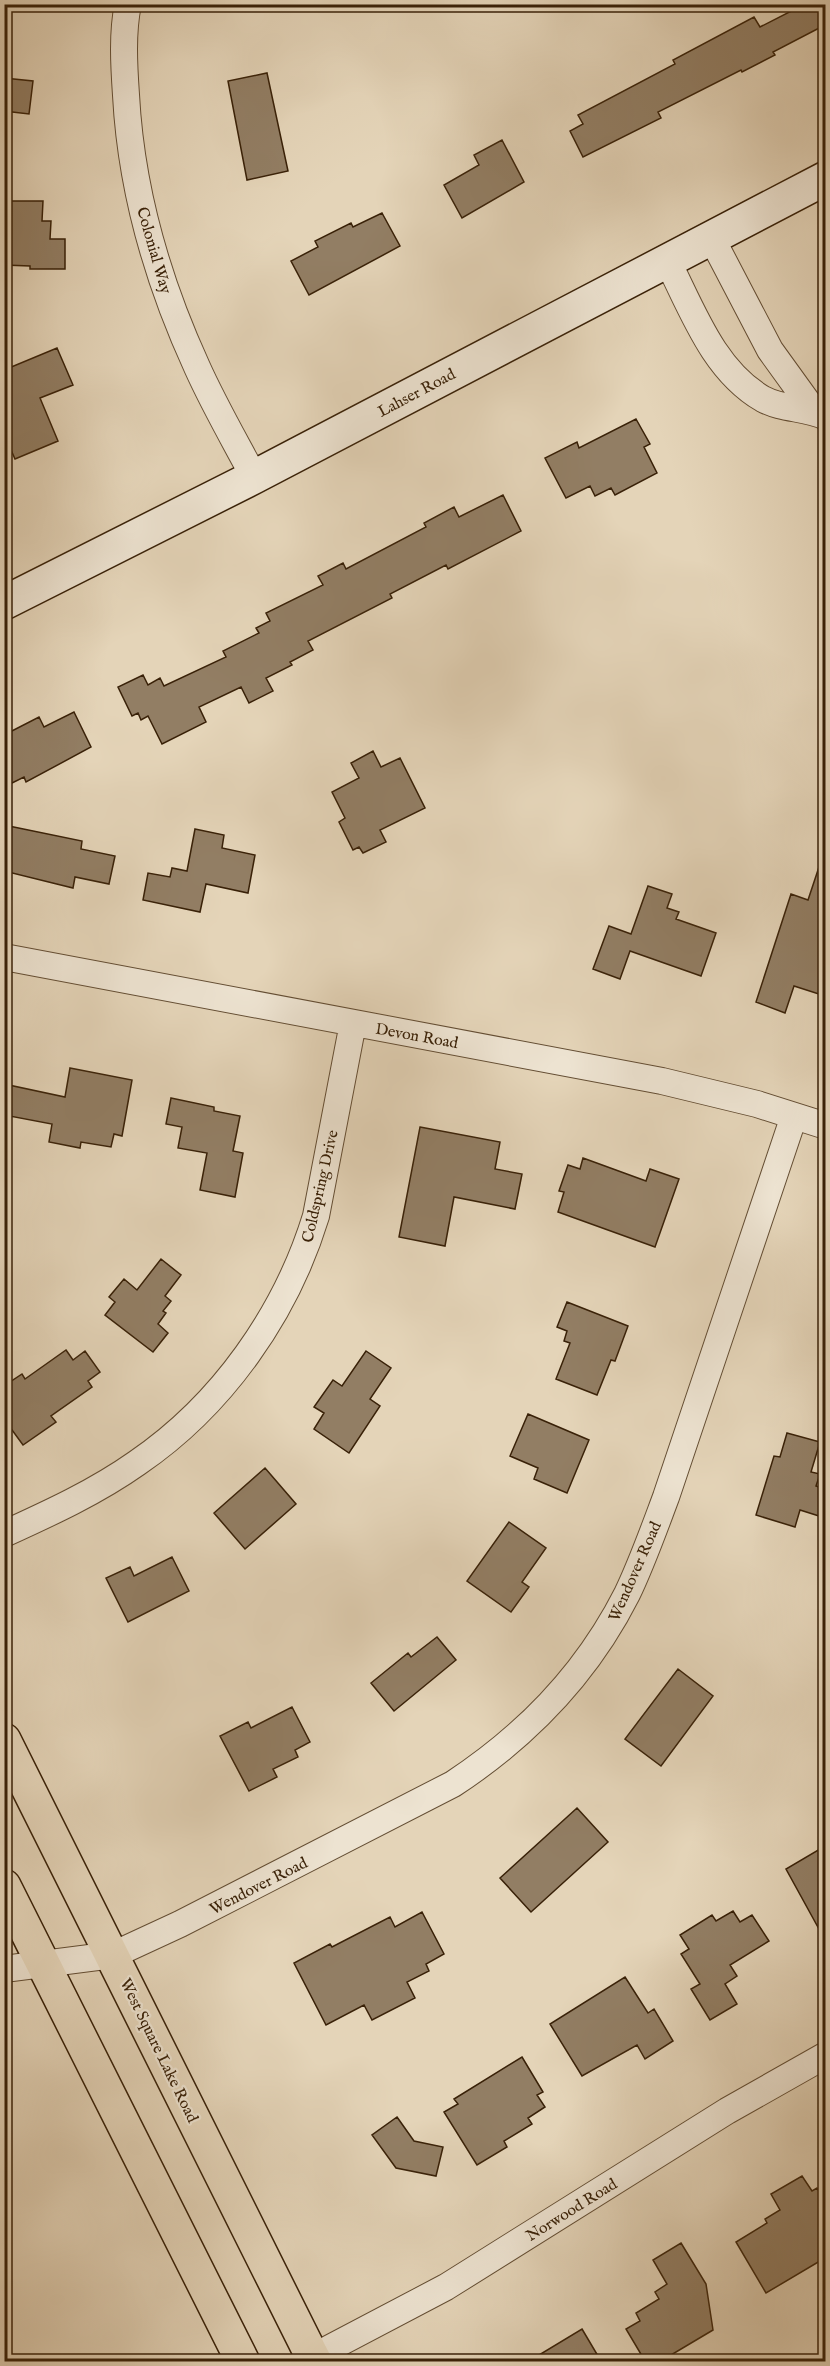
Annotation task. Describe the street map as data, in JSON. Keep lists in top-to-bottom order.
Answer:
{
  "streets": {
    "highway": ["West Square Lake Road"],
    "street": [
      "Colonial Way",
      "Lahser Road",
      "Devon Road",
      "Coldspring Drive",
      "Wendover Road",
      "Norwood Road"
    ]
  },
  "crossings": [
    ["Colonial Way", "Lahser Road"],
    ["Devon Road", "Coldspring Drive"],
    ["Devon Road", "Wendover Road"],
    ["Wendover Road", "West Square Lake Road"],
    ["West Square Lake Road", "Norwood Road"]
  ]
}
